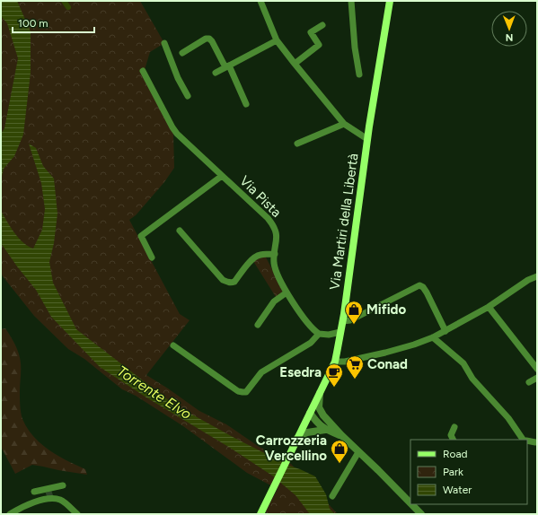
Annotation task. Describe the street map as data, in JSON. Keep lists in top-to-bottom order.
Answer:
{
  "streets": {
    "main road": ["Via Martiri della Libertà"],
    "street": ["Via Pista"]
  },
  "water": ["Torrente Elvo"],
  "places": {
    "shop": ["Mifido", "Carrozzeria Vercellino"],
    "supermarket": ["Conad"],
    "cafe": ["Esedra"]
  },
  "legend": ["Road", "Park", "Water"],
  "scale_bar": "100 m",
  "north": "bottom"
}
